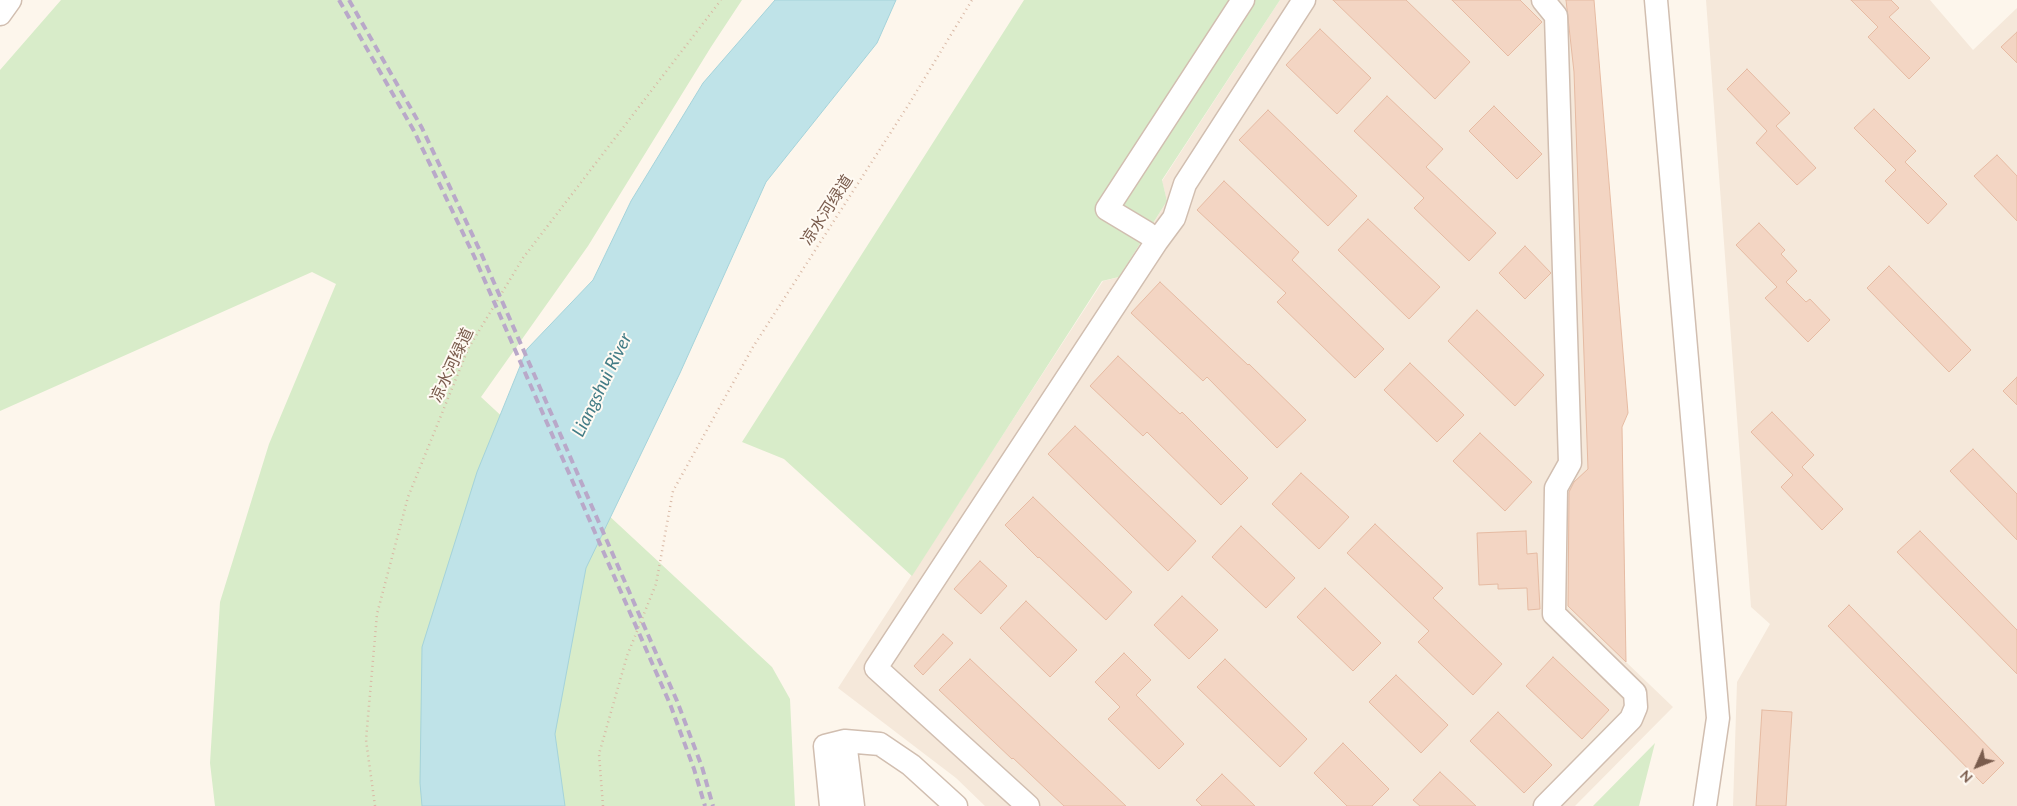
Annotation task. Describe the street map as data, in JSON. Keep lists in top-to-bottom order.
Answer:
{
  "streets": {
    "path": ["凉水河绿道"]
  },
  "water": ["Liangshui River"],
  "north": "bottom left"
}
